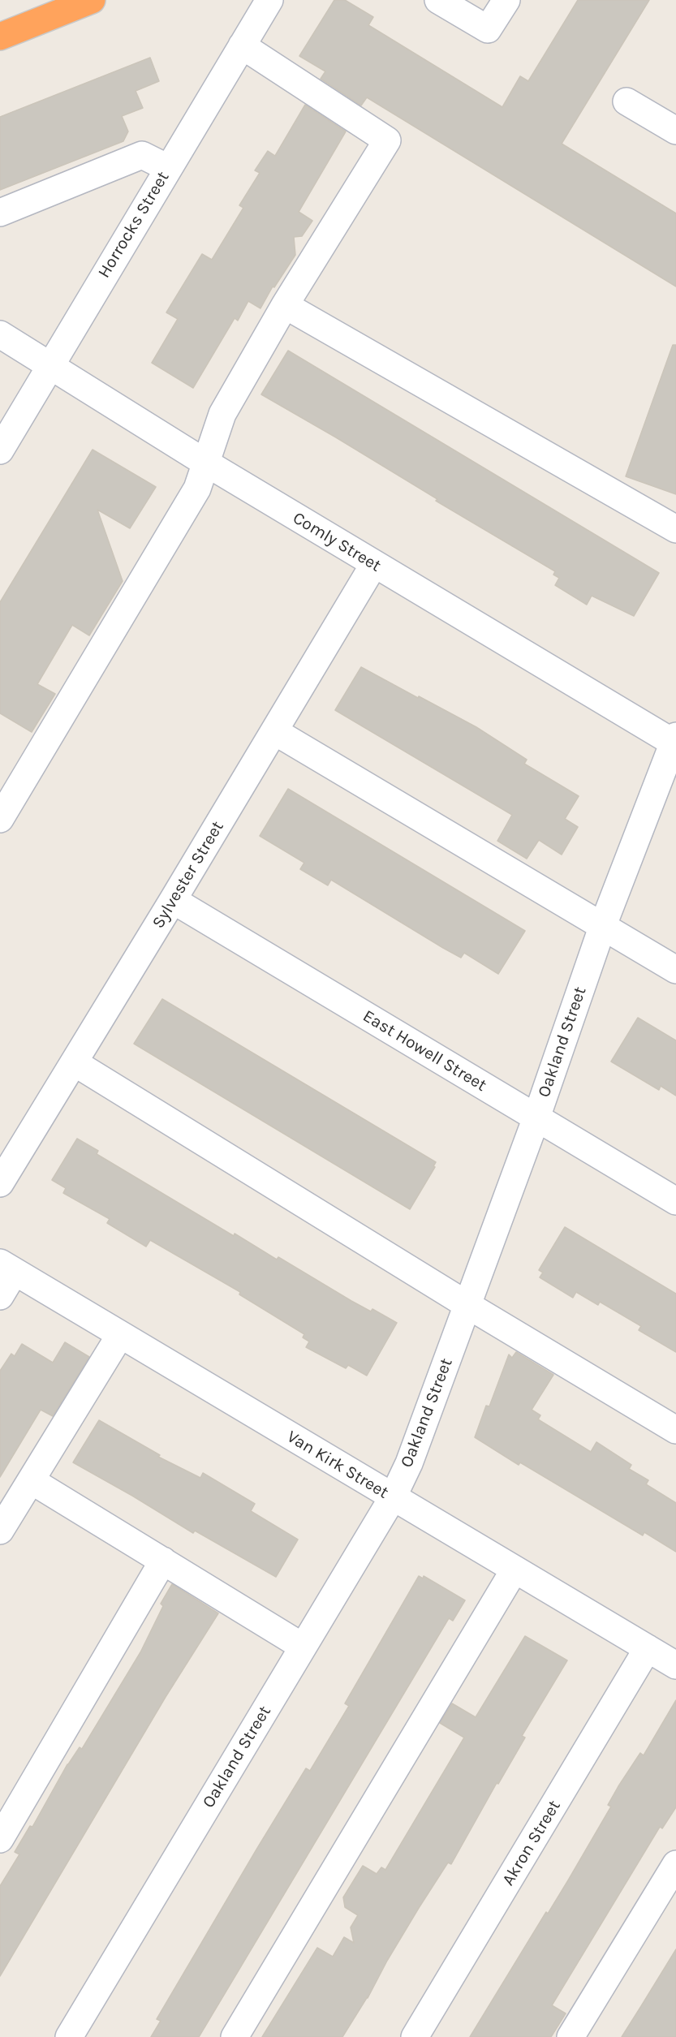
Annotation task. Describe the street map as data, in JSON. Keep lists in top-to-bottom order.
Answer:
{
  "streets": {
    "street": [
      "Horrocks Street",
      "Comly Street",
      "Sylvester Street",
      "Oakland Street",
      "East Howell Street",
      "Van Kirk Street",
      "Akron Street"
    ]
  },
  "crossings": [
    ["Horrocks Street", "Comly Street"],
    ["Comly Street", "Sylvester Street"],
    ["Comly Street", "Oakland Street"],
    ["Sylvester Street", "East Howell Street"],
    ["Oakland Street", "East Howell Street"],
    ["Oakland Street", "Van Kirk Street"],
    ["Van Kirk Street", "Akron Street"]
  ]
}
